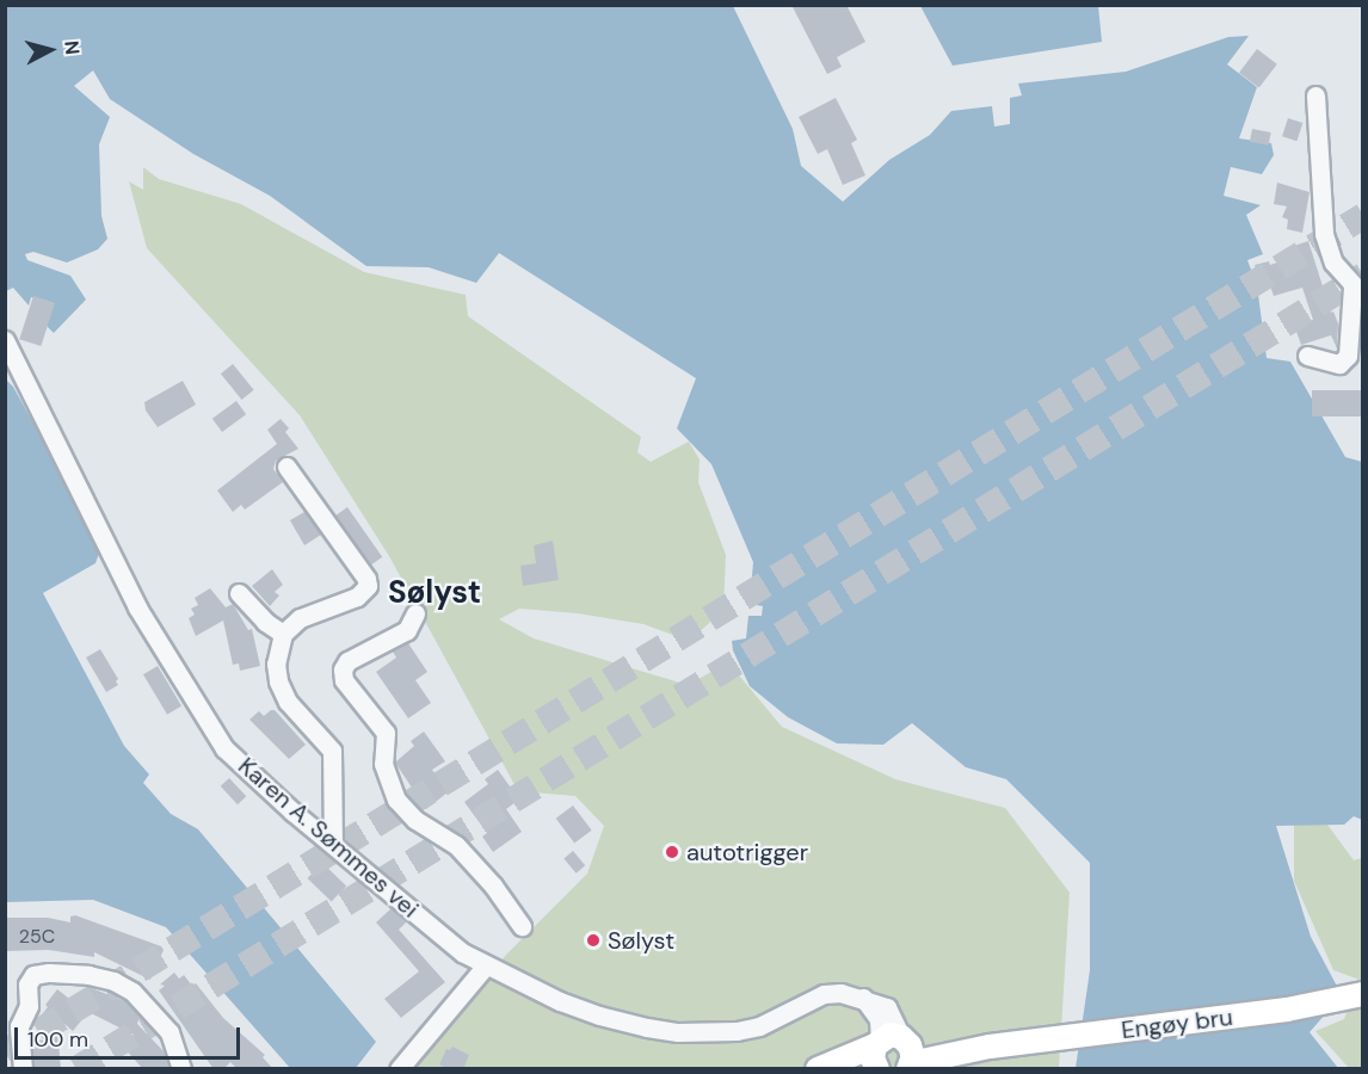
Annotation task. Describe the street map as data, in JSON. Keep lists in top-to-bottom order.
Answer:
{
  "streets": {
    "main road": ["Engøy bru"],
    "street": ["Karen A. Sømmes vei"]
  },
  "crossings": [
    ["Karen A. Sømmes vei", "Engøy bru"]
  ],
  "districts": ["Sølyst"],
  "places": ["autotrigger", "Sølyst"],
  "house_numbers": ["25C"],
  "scale_bar": "100 m",
  "north": "right"
}
